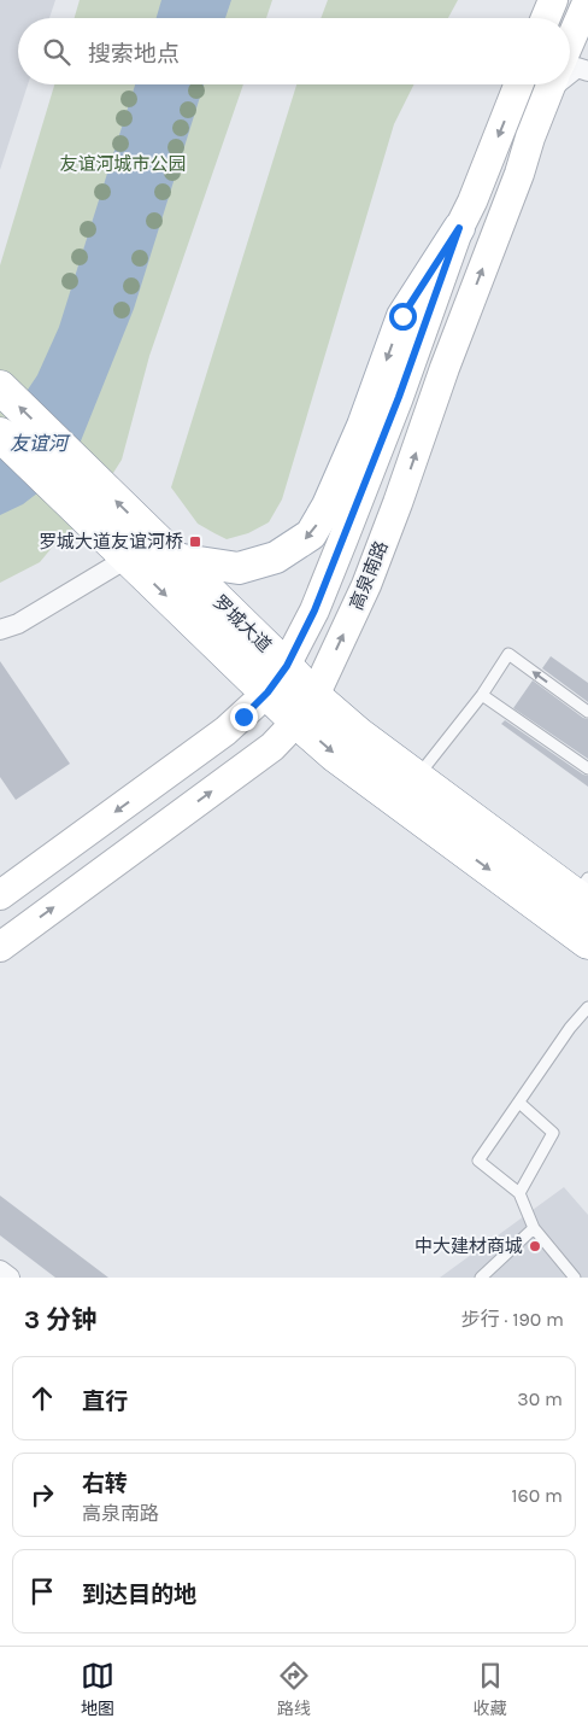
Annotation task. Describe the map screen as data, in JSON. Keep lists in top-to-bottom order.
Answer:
{
  "streets": {
    "highway": ["罗城大道"],
    "main road": ["高泉南路"]
  },
  "crossings": [
    ["高泉南路", "罗城大道"]
  ],
  "water": ["友谊河"],
  "parks": ["友谊河城市公园"],
  "places": {
    "transit": ["罗城大道友谊河桥"],
    "other": ["中大建材商城"]
  },
  "page": {
    "search": "搜索地点",
    "heading": ["3 分钟", "步行 · 190 m"],
    "list": [
      ["直行", "30 m"],
      ["右转", "高泉南路", "160 m"],
      "到达目的地"
    ],
    "nav": ["地图", "路线", "收藏"]
  }
}
